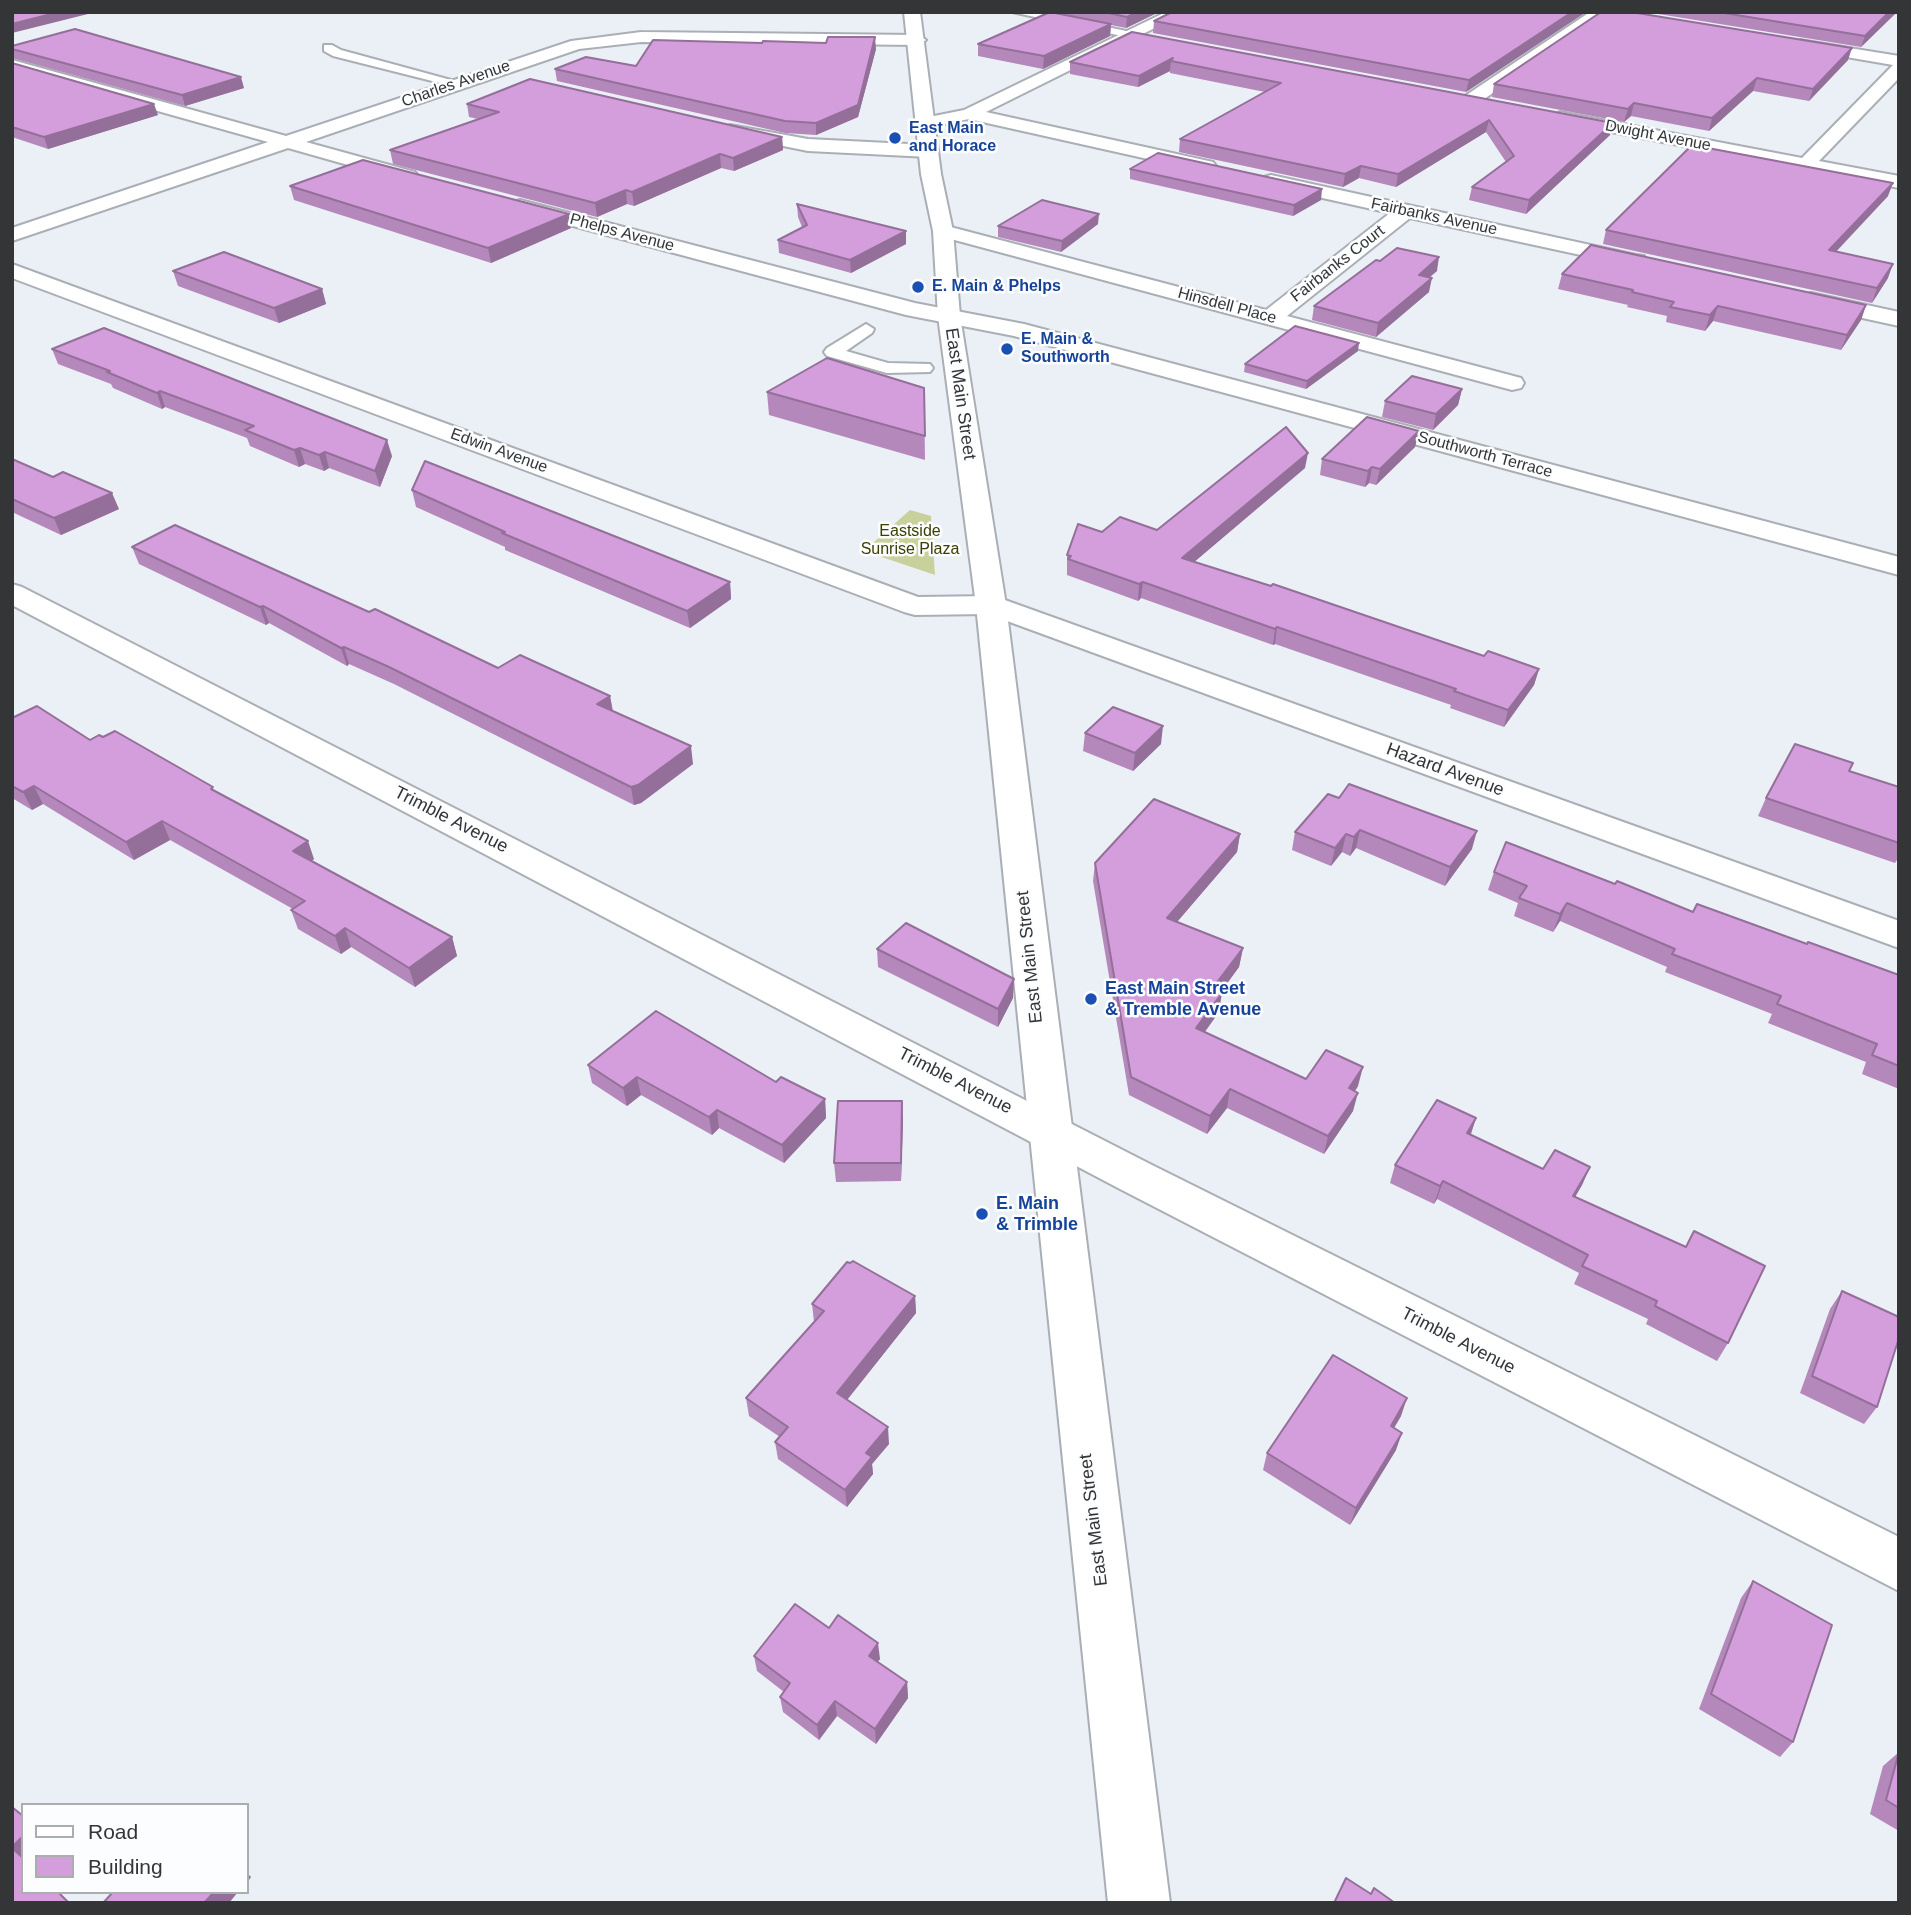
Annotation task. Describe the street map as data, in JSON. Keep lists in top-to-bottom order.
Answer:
{
  "streets": {
    "street": [
      "Charles Avenue",
      "Dwight Avenue",
      "Fairbanks Avenue",
      "Phelps Avenue",
      "Fairbanks Court",
      "Hinsdell Place",
      "East Main Street",
      "Edwin Avenue",
      "Southworth Terrace",
      "Hazard Avenue",
      "Trimble Avenue"
    ]
  },
  "crossings": [
    ["Charles Avenue", "East Main Street"],
    ["Fairbanks Avenue", "Fairbanks Court"],
    ["Phelps Avenue", "East Main Street"],
    ["Phelps Avenue", "Southworth Terrace"],
    ["Fairbanks Court", "Hinsdell Place"],
    ["Hinsdell Place", "East Main Street"],
    ["East Main Street", "Edwin Avenue"],
    ["East Main Street", "Southworth Terrace"],
    ["East Main Street", "Hazard Avenue"],
    ["East Main Street", "Trimble Avenue"],
    ["Edwin Avenue", "Hazard Avenue"]
  ],
  "parks": ["Eastside Sunrise Plaza"],
  "places": [
    "East Main and Horace",
    "E. Main & Phelps",
    "E. Main & Southworth",
    "East Main Street & Tremble Avenue",
    "E. Main & Trimble"
  ],
  "legend": ["Road", "Building"]
}
